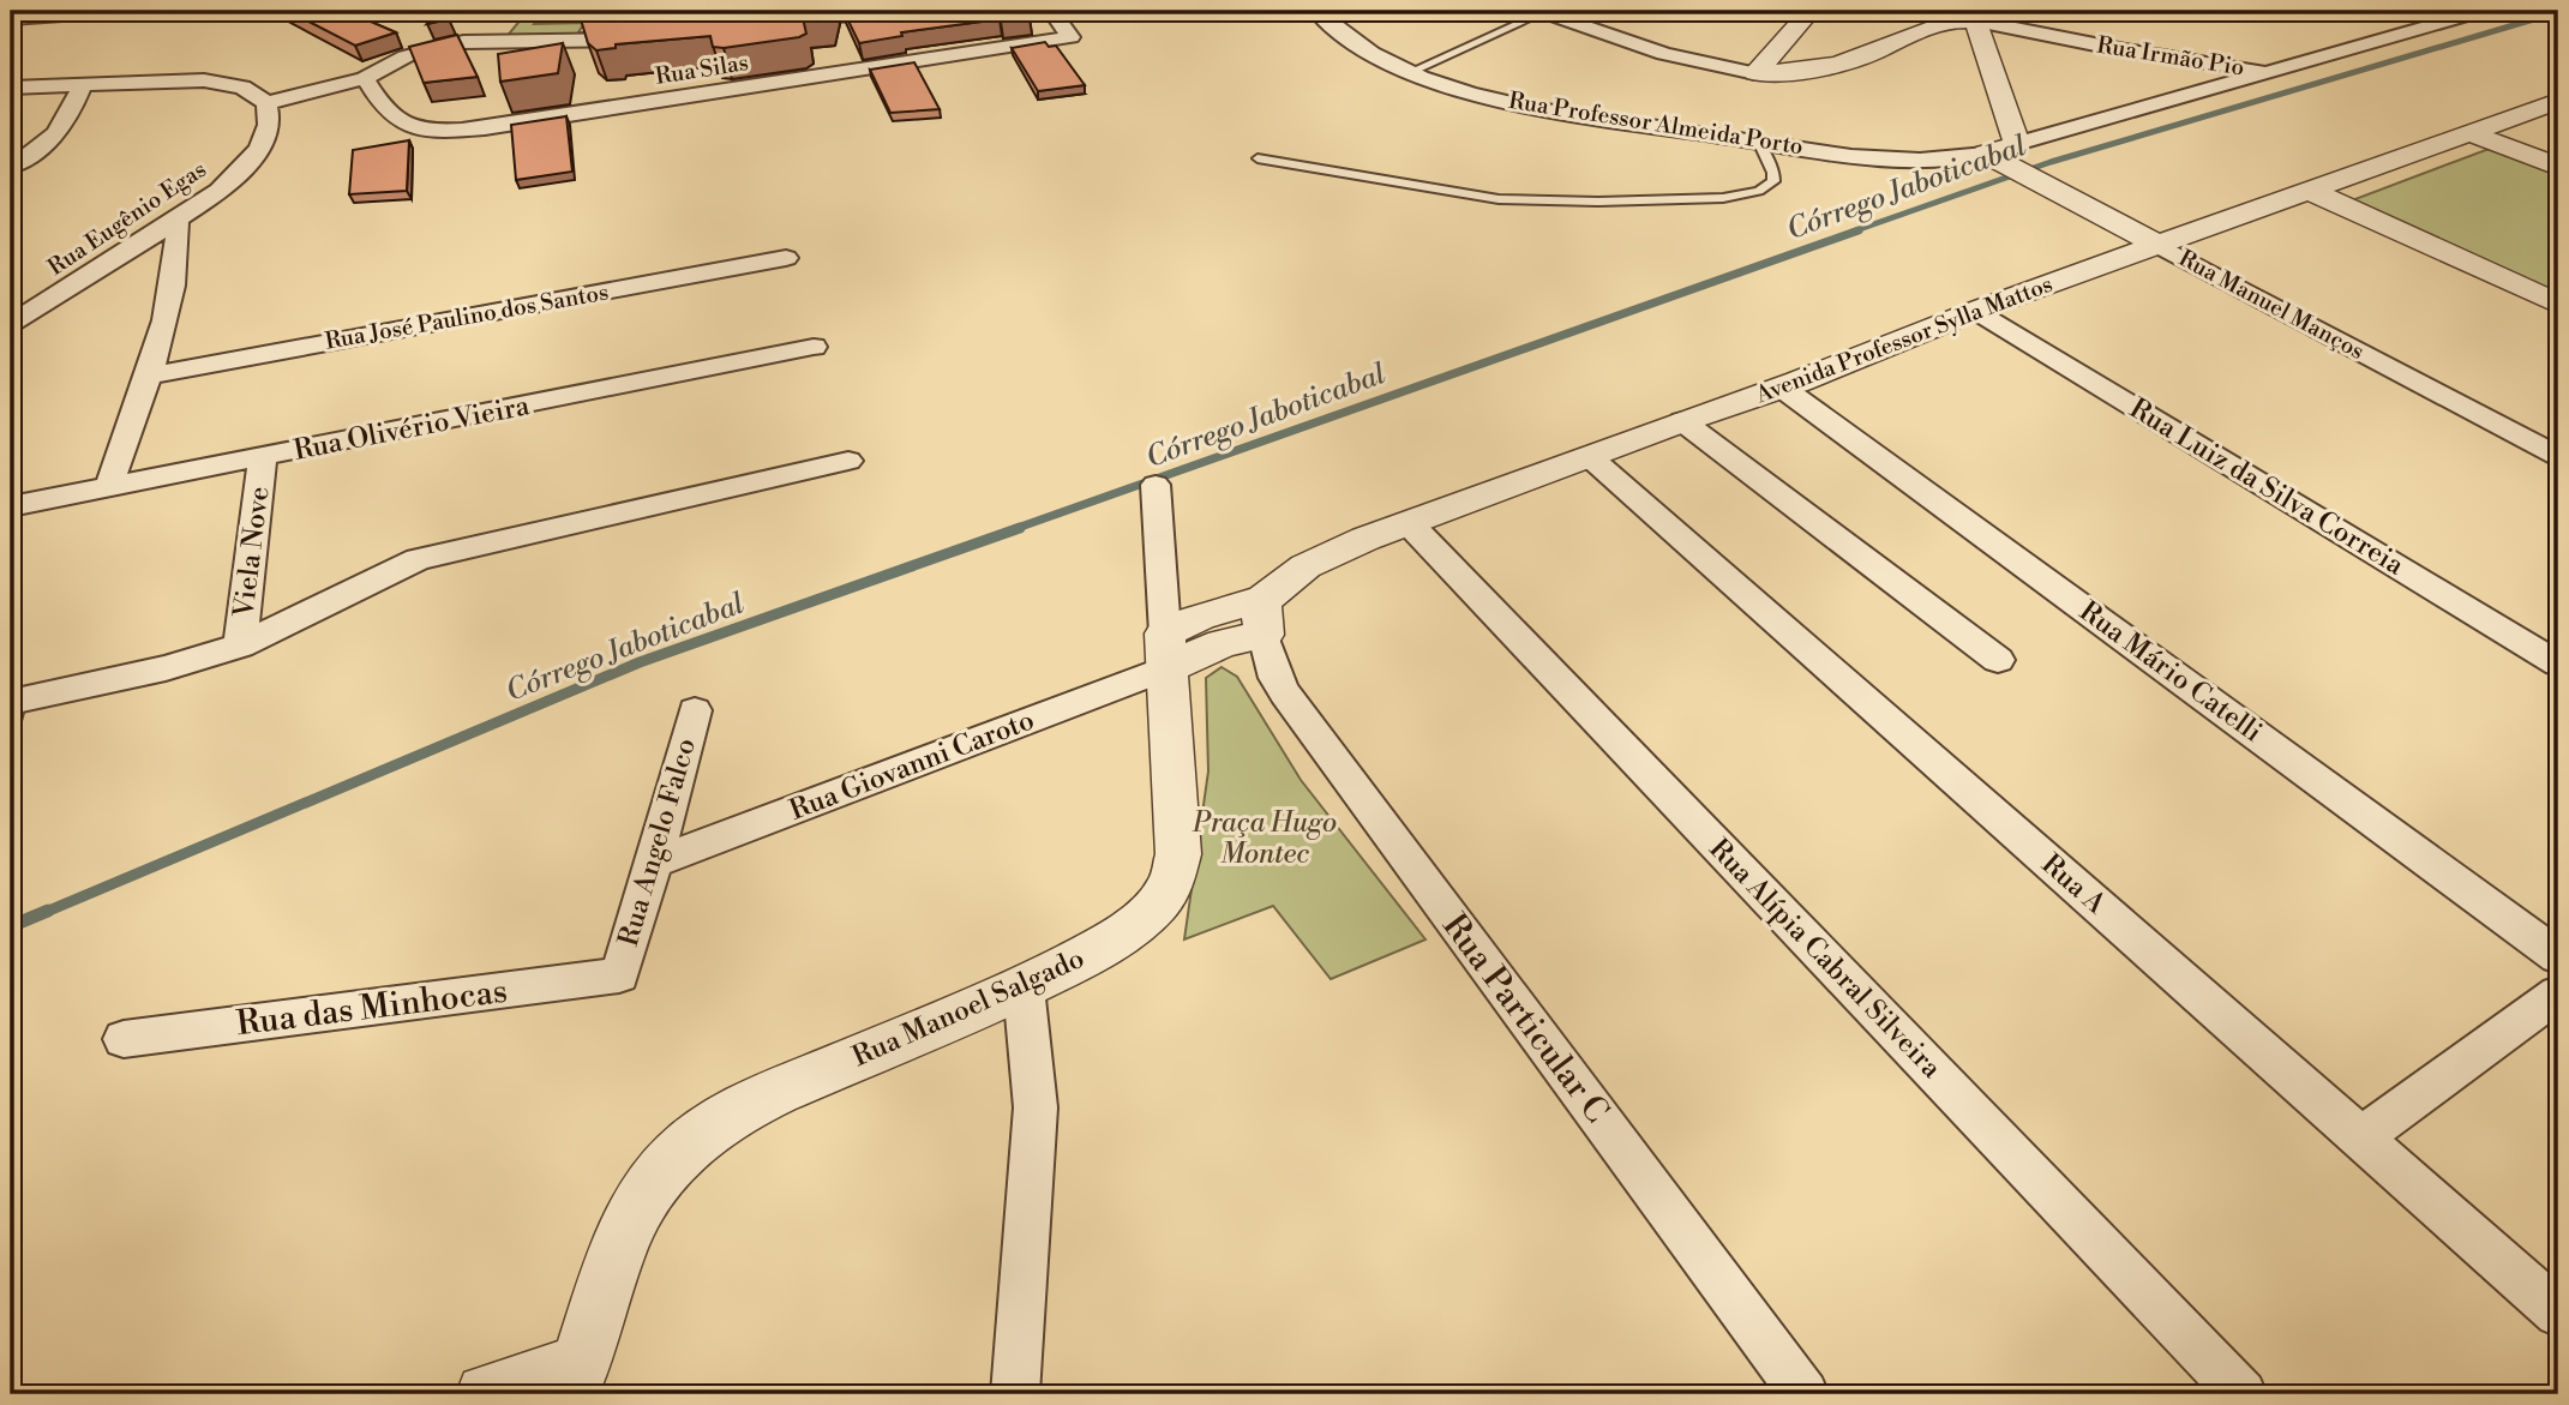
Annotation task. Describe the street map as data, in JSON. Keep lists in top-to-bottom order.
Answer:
{
  "streets": {
    "street": [
      "Rua Irmão Pio",
      "Rua Silas",
      "Rua Professor Almeida Porto",
      "Rua Eugênio Egas",
      "Rua Manuel Manços",
      "Rua José Paulino dos Santos",
      "Avenida Professor Sylla Mattos",
      "Rua Olivério Vieira",
      "Rua Luiz da Silva Correia",
      "Viela Nove",
      "Rua Mário Catelli",
      "Rua Giovanni Caroto",
      "Rua Angelo Falco",
      "Rua A",
      "Rua Alípia Cabral Silveira",
      "Rua das Minhocas",
      "Rua Manoel Salgado",
      "Rua Particular C"
    ]
  },
  "crossings": [
    ["Rua Irmão Pio", "Rua Professor Almeida Porto"],
    ["Rua Professor Almeida Porto", "Rua Manuel Manços"],
    ["Rua Manuel Manços", "Avenida Professor Sylla Mattos"],
    ["Avenida Professor Sylla Mattos", "Rua Luiz da Silva Correia"],
    ["Avenida Professor Sylla Mattos", "Rua Mário Catelli"],
    ["Avenida Professor Sylla Mattos", "Rua Giovanni Caroto"],
    ["Avenida Professor Sylla Mattos", "Rua A"],
    ["Avenida Professor Sylla Mattos", "Rua Alípia Cabral Silveira"],
    ["Avenida Professor Sylla Mattos", "Rua Manoel Salgado"],
    ["Avenida Professor Sylla Mattos", "Rua Particular C"],
    ["Rua Olivério Vieira", "Viela Nove"],
    ["Rua Giovanni Caroto", "Rua Angelo Falco"],
    ["Rua Giovanni Caroto", "Rua Manoel Salgado"],
    ["Rua Angelo Falco", "Rua das Minhocas"]
  ],
  "water": ["Córrego Jaboticabal"],
  "parks": ["Praça Hugo Montec"]
}
